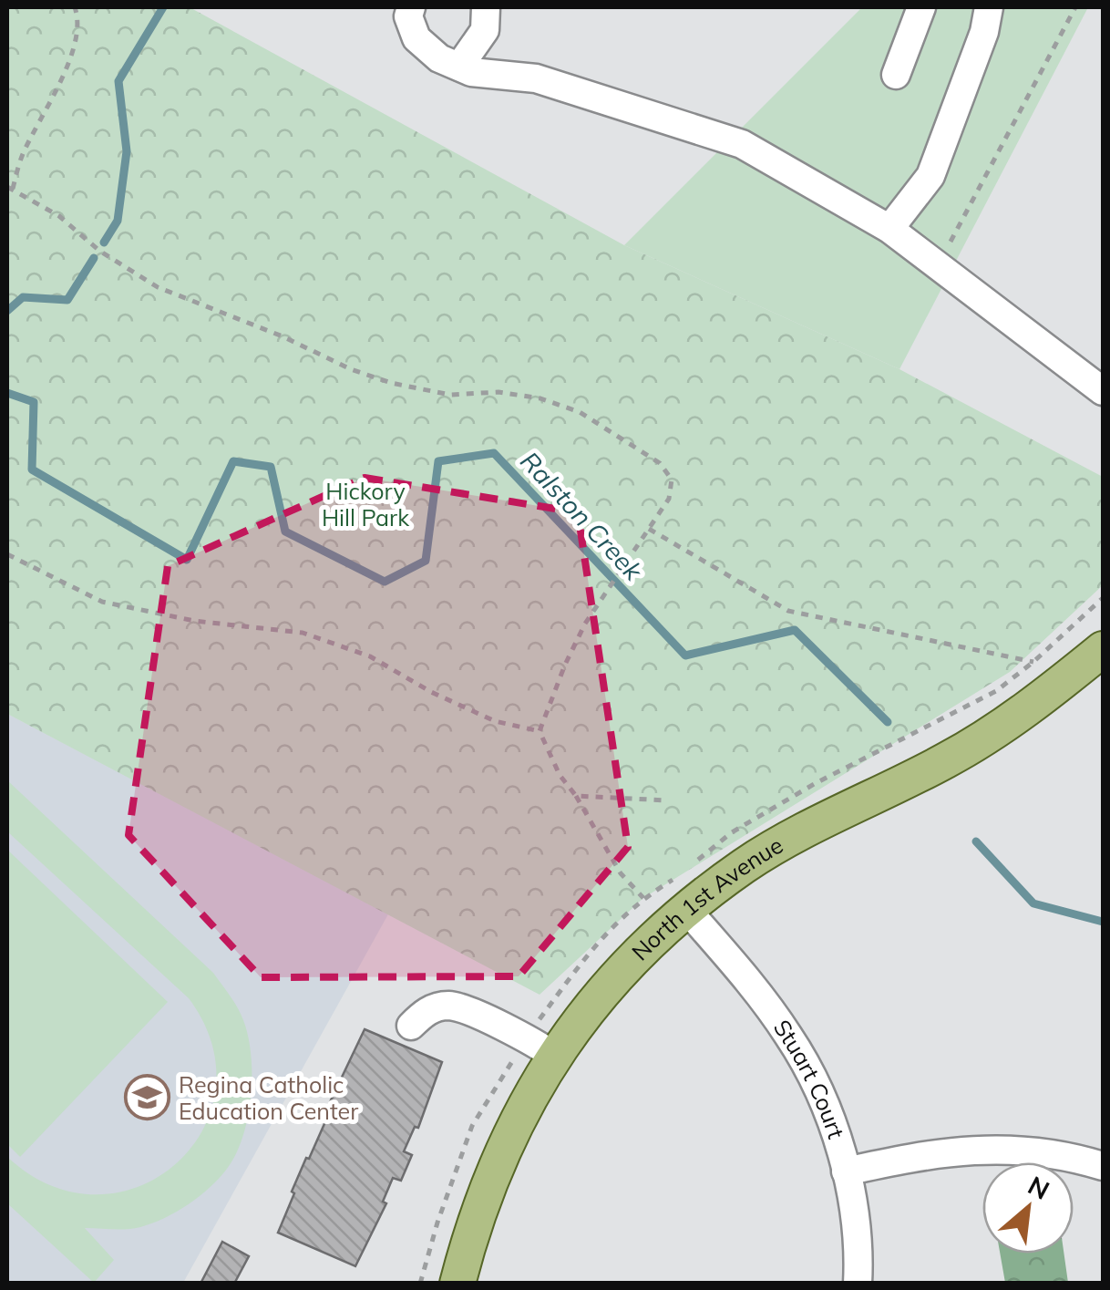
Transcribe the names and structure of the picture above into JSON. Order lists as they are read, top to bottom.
{
  "streets": {
    "main road": ["North 1st Avenue"],
    "street": ["Stuart Court"]
  },
  "crossings": [
    ["North 1st Avenue", "Stuart Court"]
  ],
  "water": ["Ralston Creek"],
  "parks": ["Hickory Hill Park"],
  "places": {
    "school or university": ["Regina Catholic Education Center"]
  },
  "north": "top right"
}
